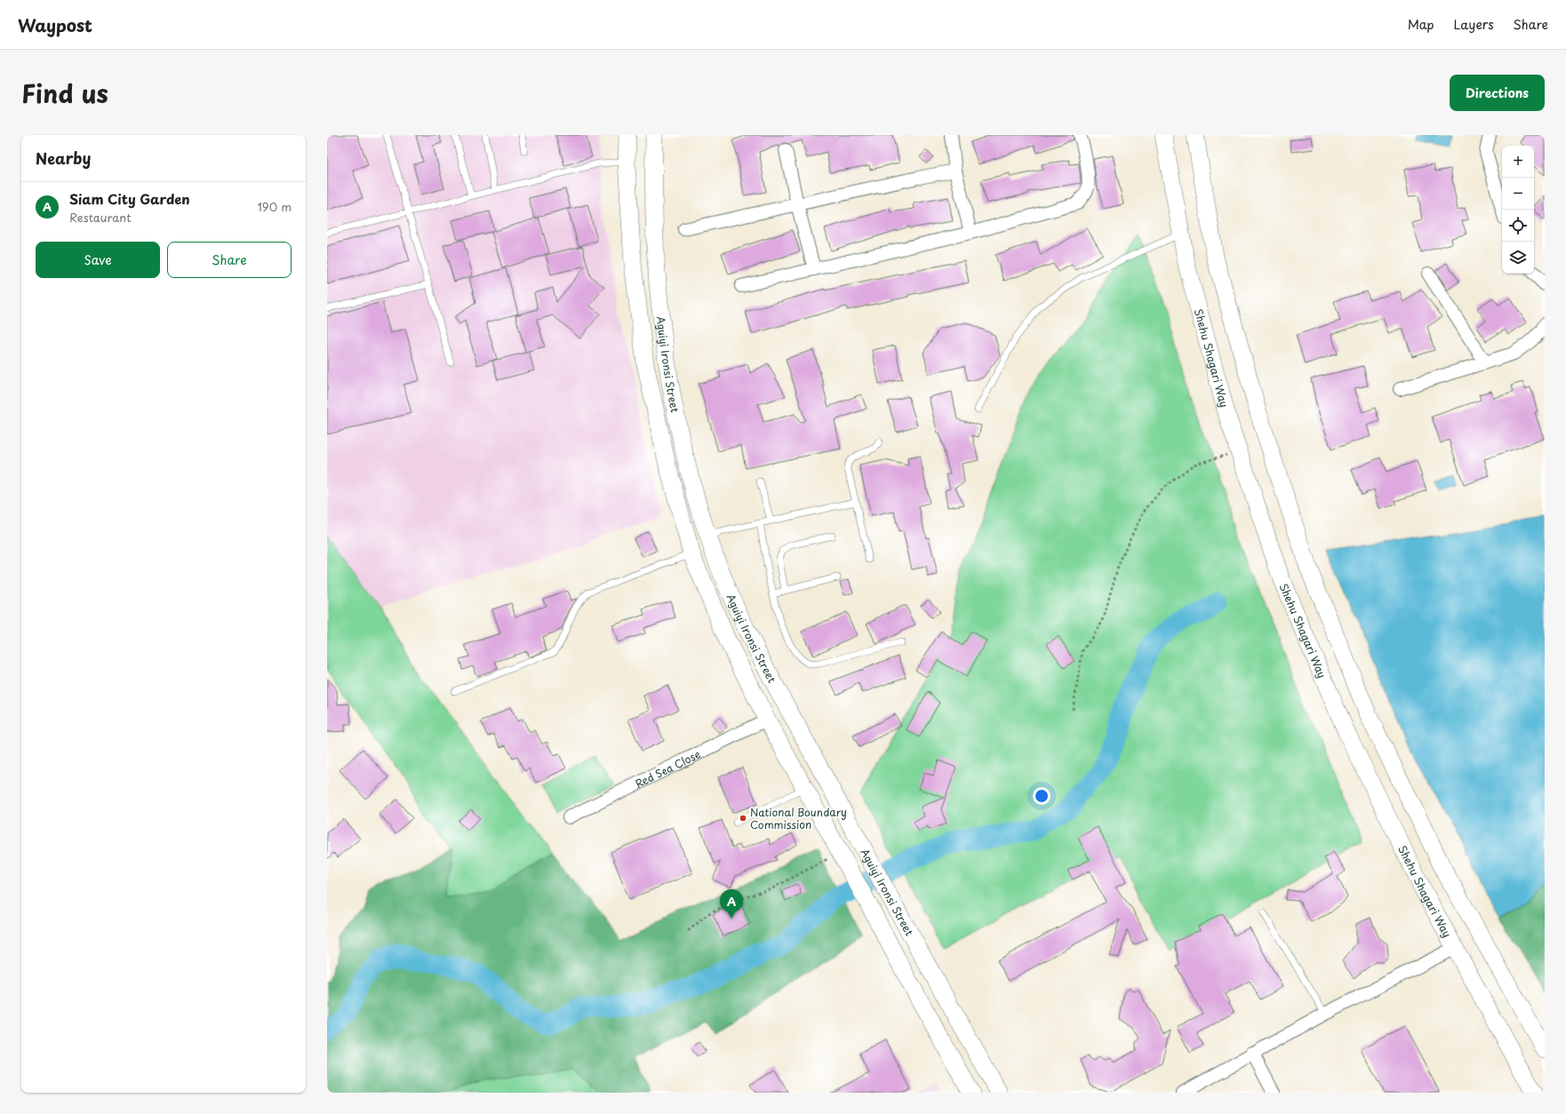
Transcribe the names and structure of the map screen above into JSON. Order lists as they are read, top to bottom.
{
  "streets": {
    "main road": ["Shehu Shagari Way", "Aguiyi Ironsi Street"],
    "street": ["Red Sea Close"]
  },
  "crossings": [
    ["Aguiyi Ironsi Street", "Red Sea Close"]
  ],
  "places": ["National Boundary Commission"],
  "page": {
    "header": "Waypost",
    "nav": ["Map", "Layers", "Share"],
    "title": "Find us",
    "buttons": [
      "Directions",
      ["Save", "Share"]
    ],
    "heading": "Nearby",
    "map_buttons": ["+", "−"],
    "list": [
      {
        "mark": "A",
        "name": "Siam City Garden",
        "note": "Restaurant",
        "value": "190 m"
      }
    ],
    "pins": "A"
  }
}
